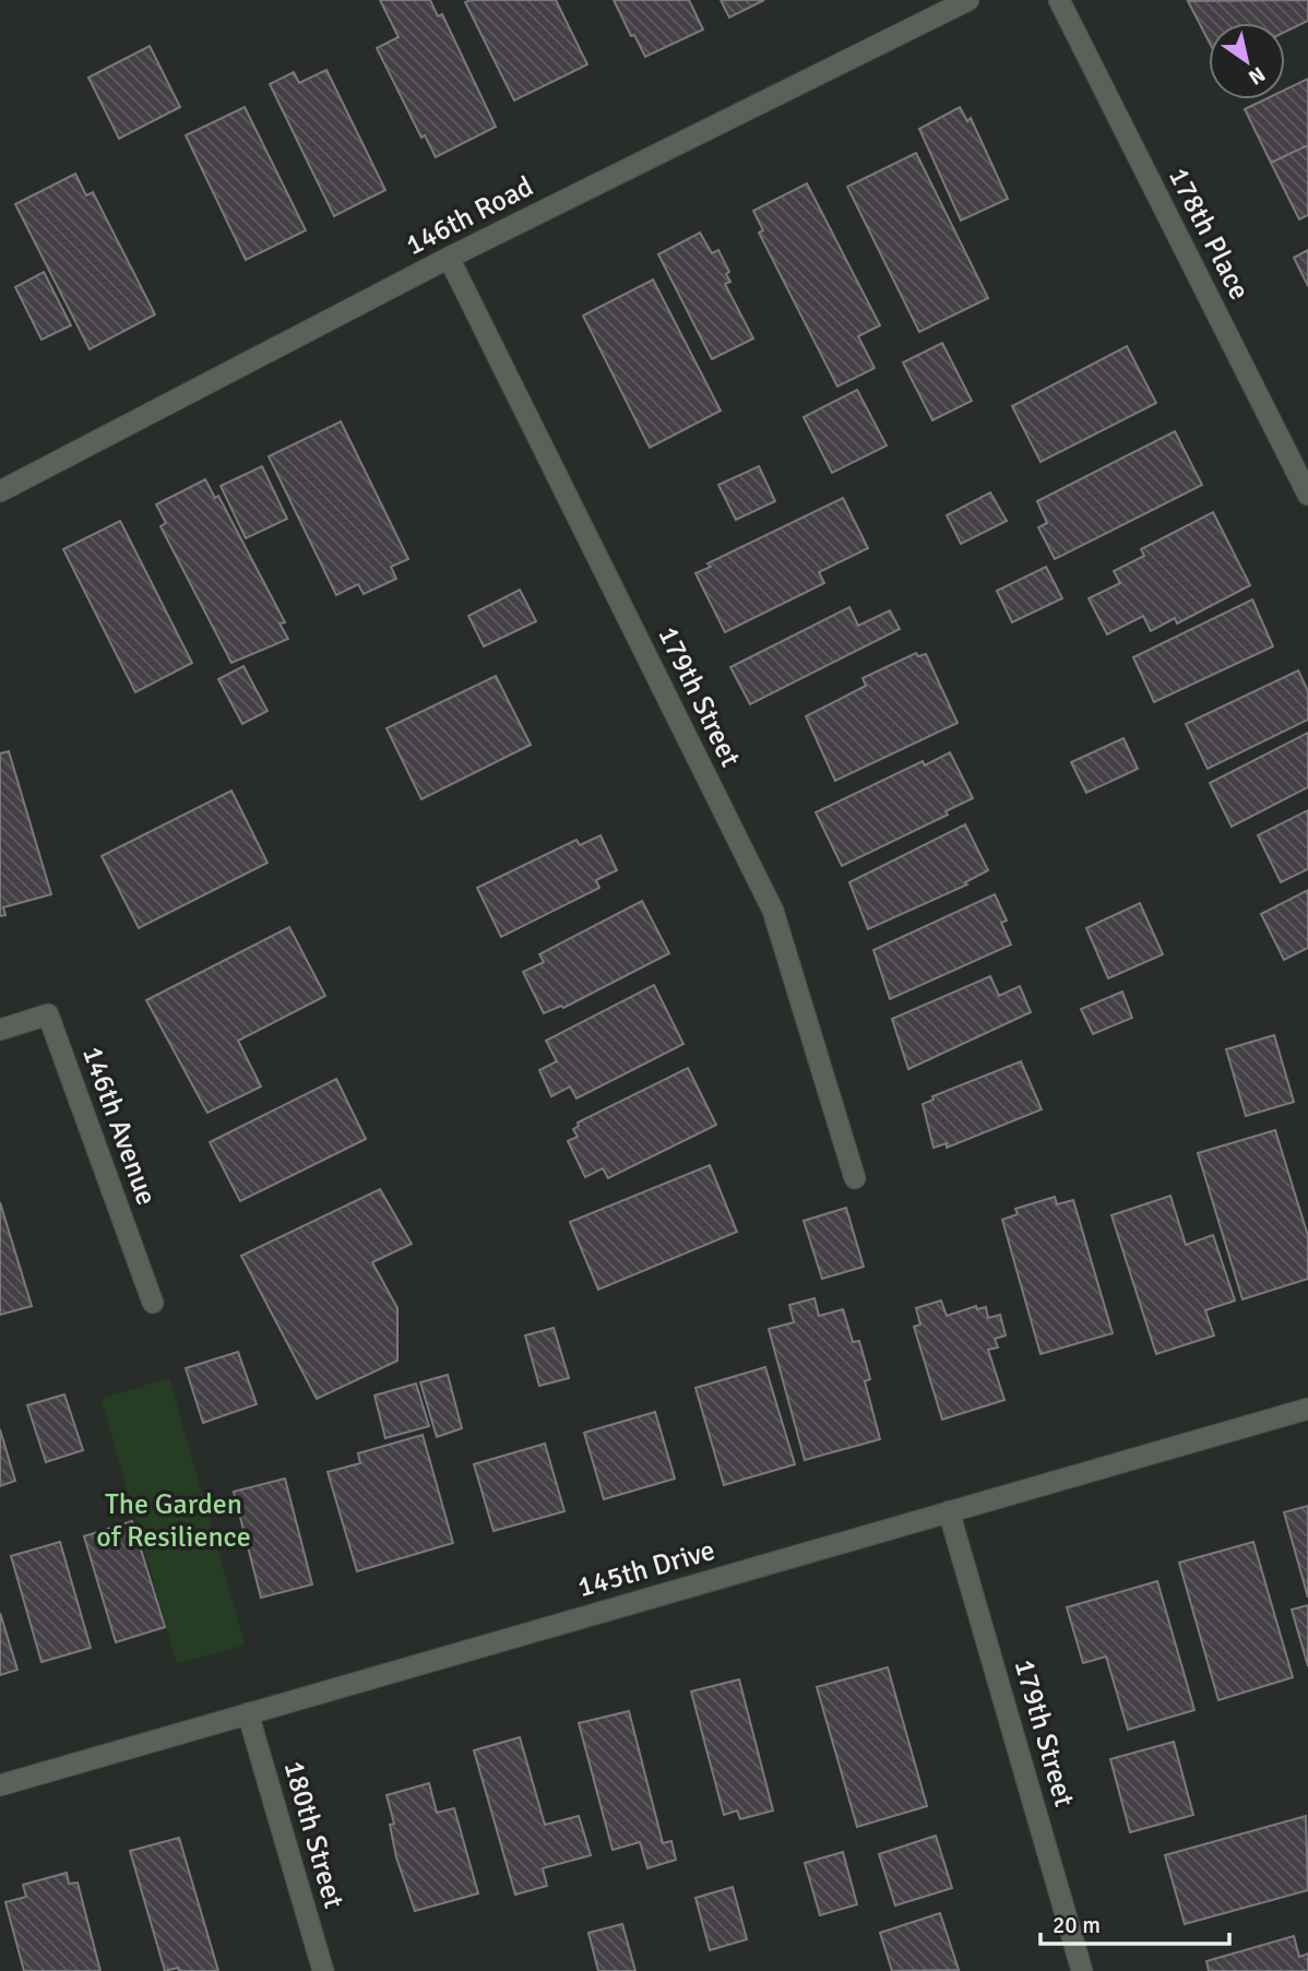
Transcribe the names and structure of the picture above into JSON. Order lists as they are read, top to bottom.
{
  "streets": {
    "street": [
      "146th Road",
      "178th Place",
      "179th Street",
      "146th Avenue",
      "145th Drive",
      "180th Street"
    ]
  },
  "crossings": [
    ["146th Road", "179th Street"],
    ["179th Street", "145th Drive"],
    ["145th Drive", "180th Street"]
  ],
  "parks": ["The Garden of Resilience"],
  "scale_bar": "20 m",
  "north": "bottom right"
}
